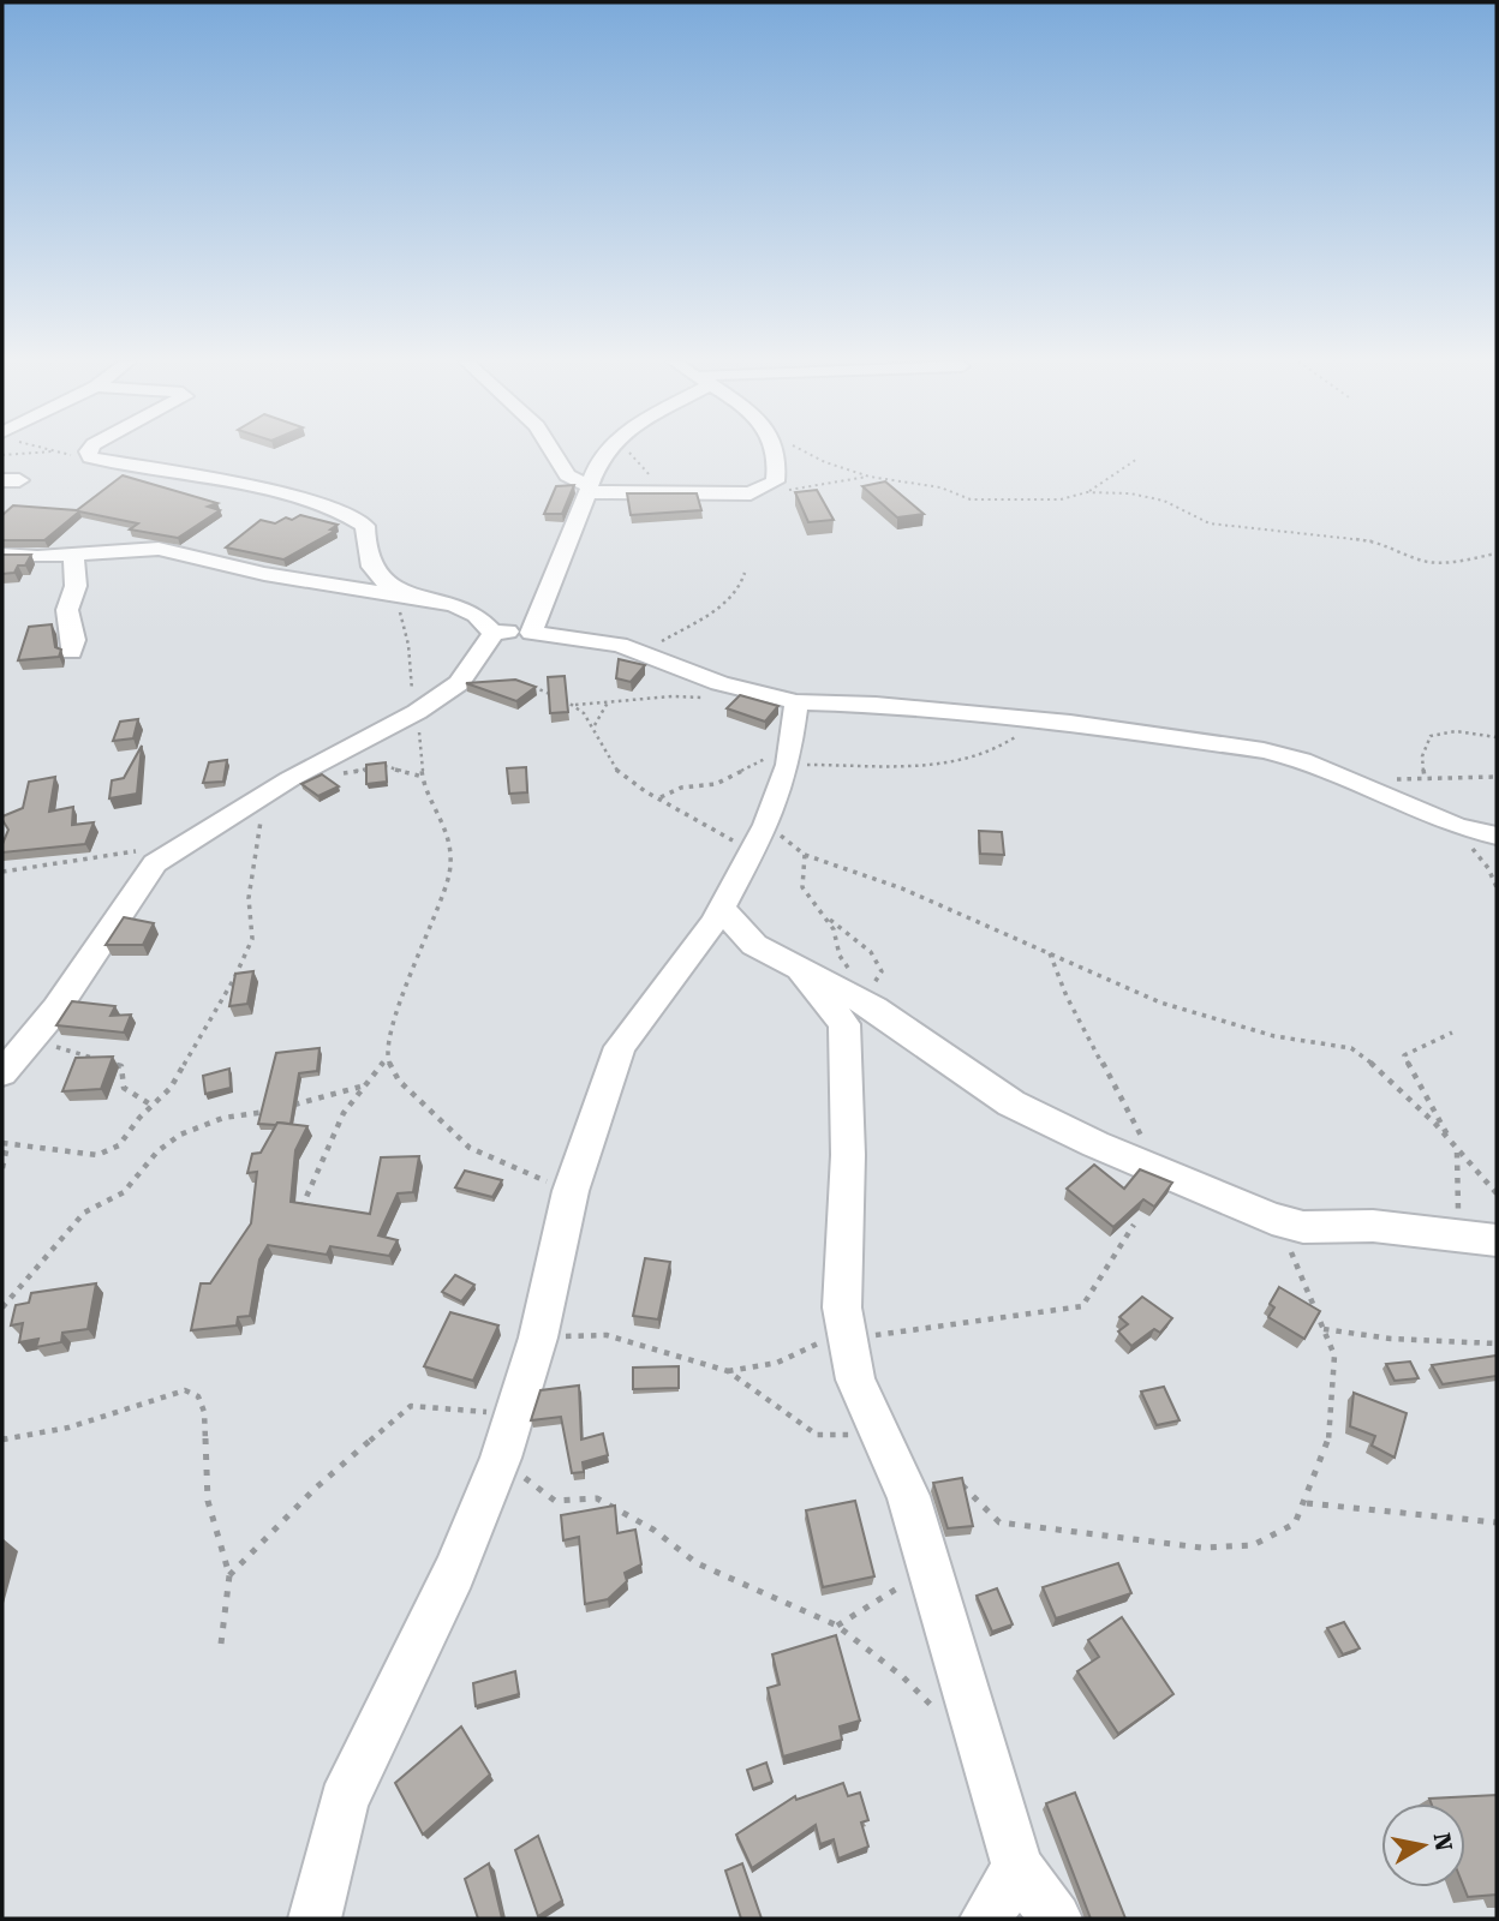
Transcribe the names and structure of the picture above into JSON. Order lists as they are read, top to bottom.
{
  "north": "right"
}
